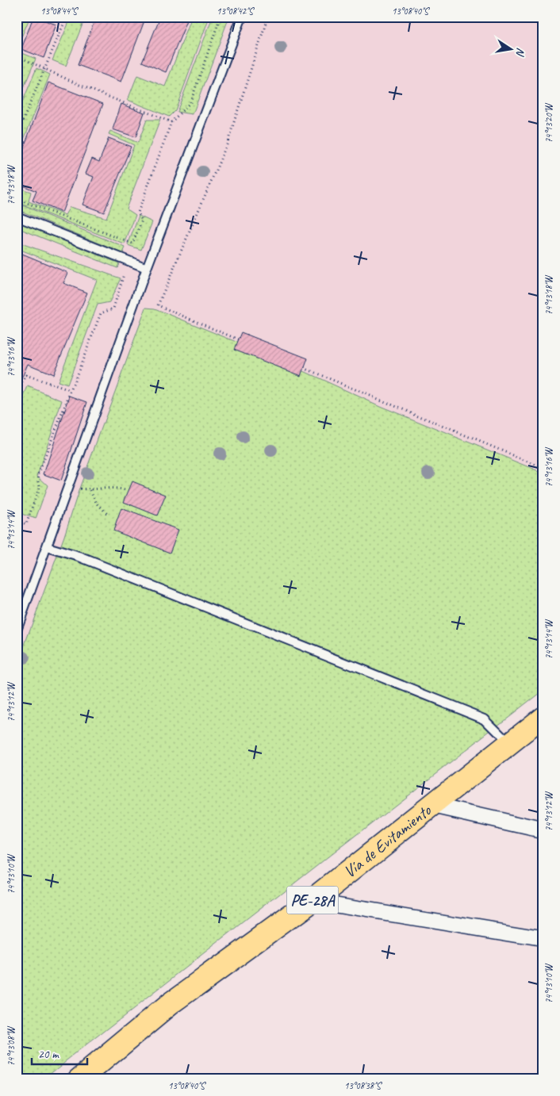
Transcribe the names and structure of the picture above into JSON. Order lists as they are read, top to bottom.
{
  "streets": {
    "highway": ["Vía de Evitamiento", "PE-28A"]
  },
  "scale_bar": "20 m",
  "north": "right",
  "coordinates": [
    "13°08'44\"S",
    "13°08'42\"S",
    "13°08'40\"S",
    "74°13'20\"W",
    "74°13'18\"W",
    "74°13'16\"W",
    "74°13'14\"W",
    "74°13'12\"W",
    "74°13'10\"W",
    "74°13'08\"W",
    "13°08'38\"S"
  ]
}
